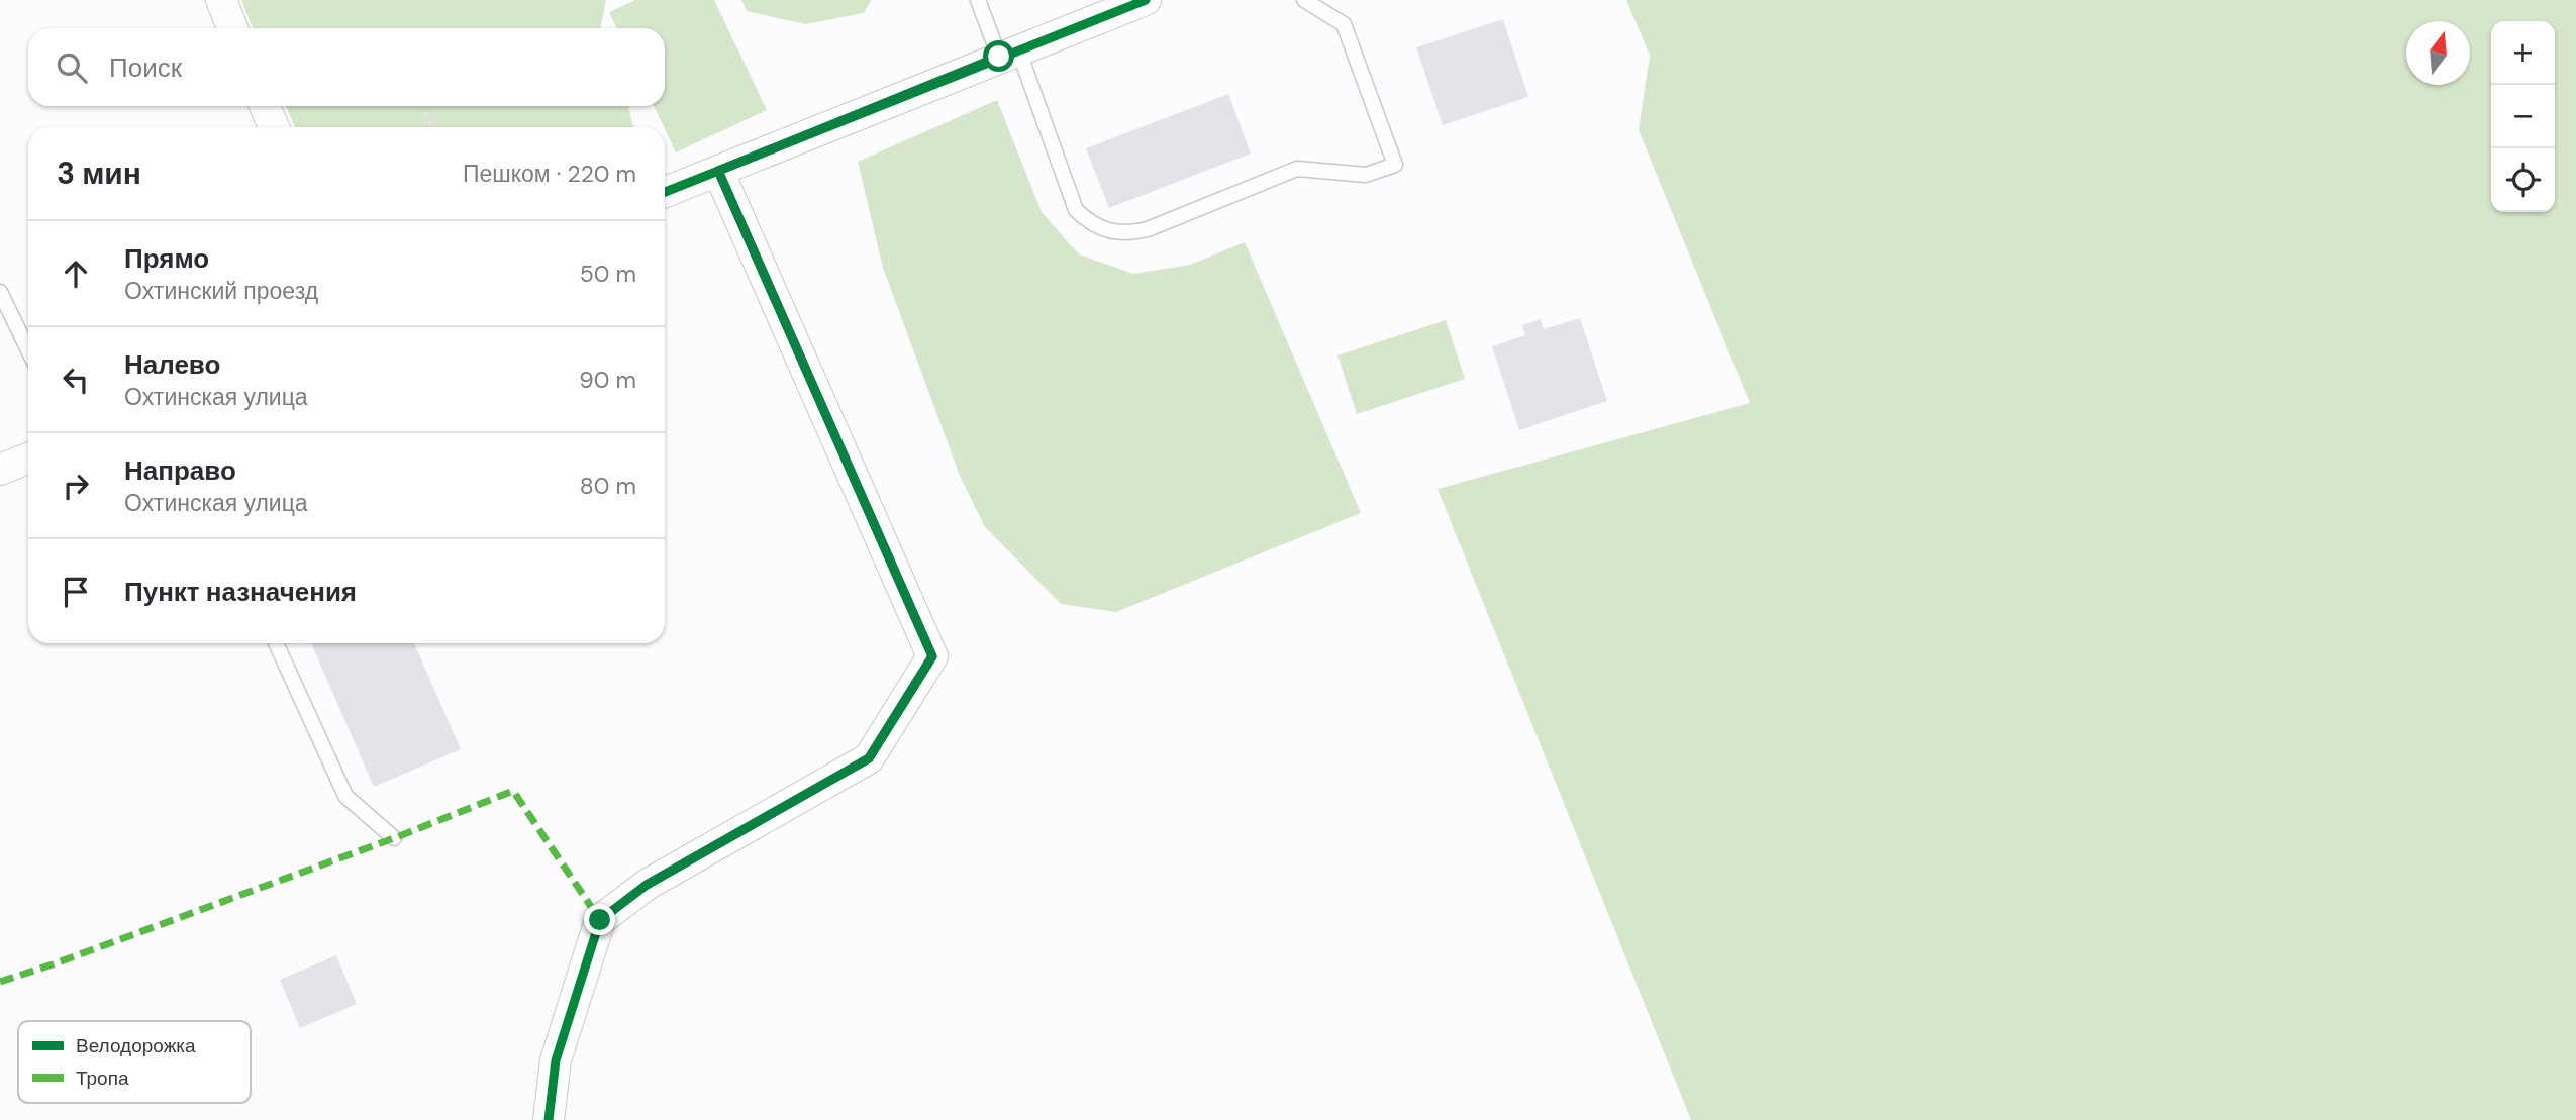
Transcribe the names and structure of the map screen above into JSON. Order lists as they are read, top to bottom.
{
  "legend": ["Велодорожка", "Тропа"],
  "north": "top",
  "page": {
    "map_buttons": ["+", "−"],
    "search": "Поиск",
    "heading": ["3 мин", "Пешком · 220 m"],
    "list": [
      ["Прямо", "Охтинский проезд", "50 m"],
      ["Налево", "Охтинская улица", "90 m"],
      ["Направо", "Охтинская улица", "80 m"],
      "Пункт назначения"
    ]
  }
}
